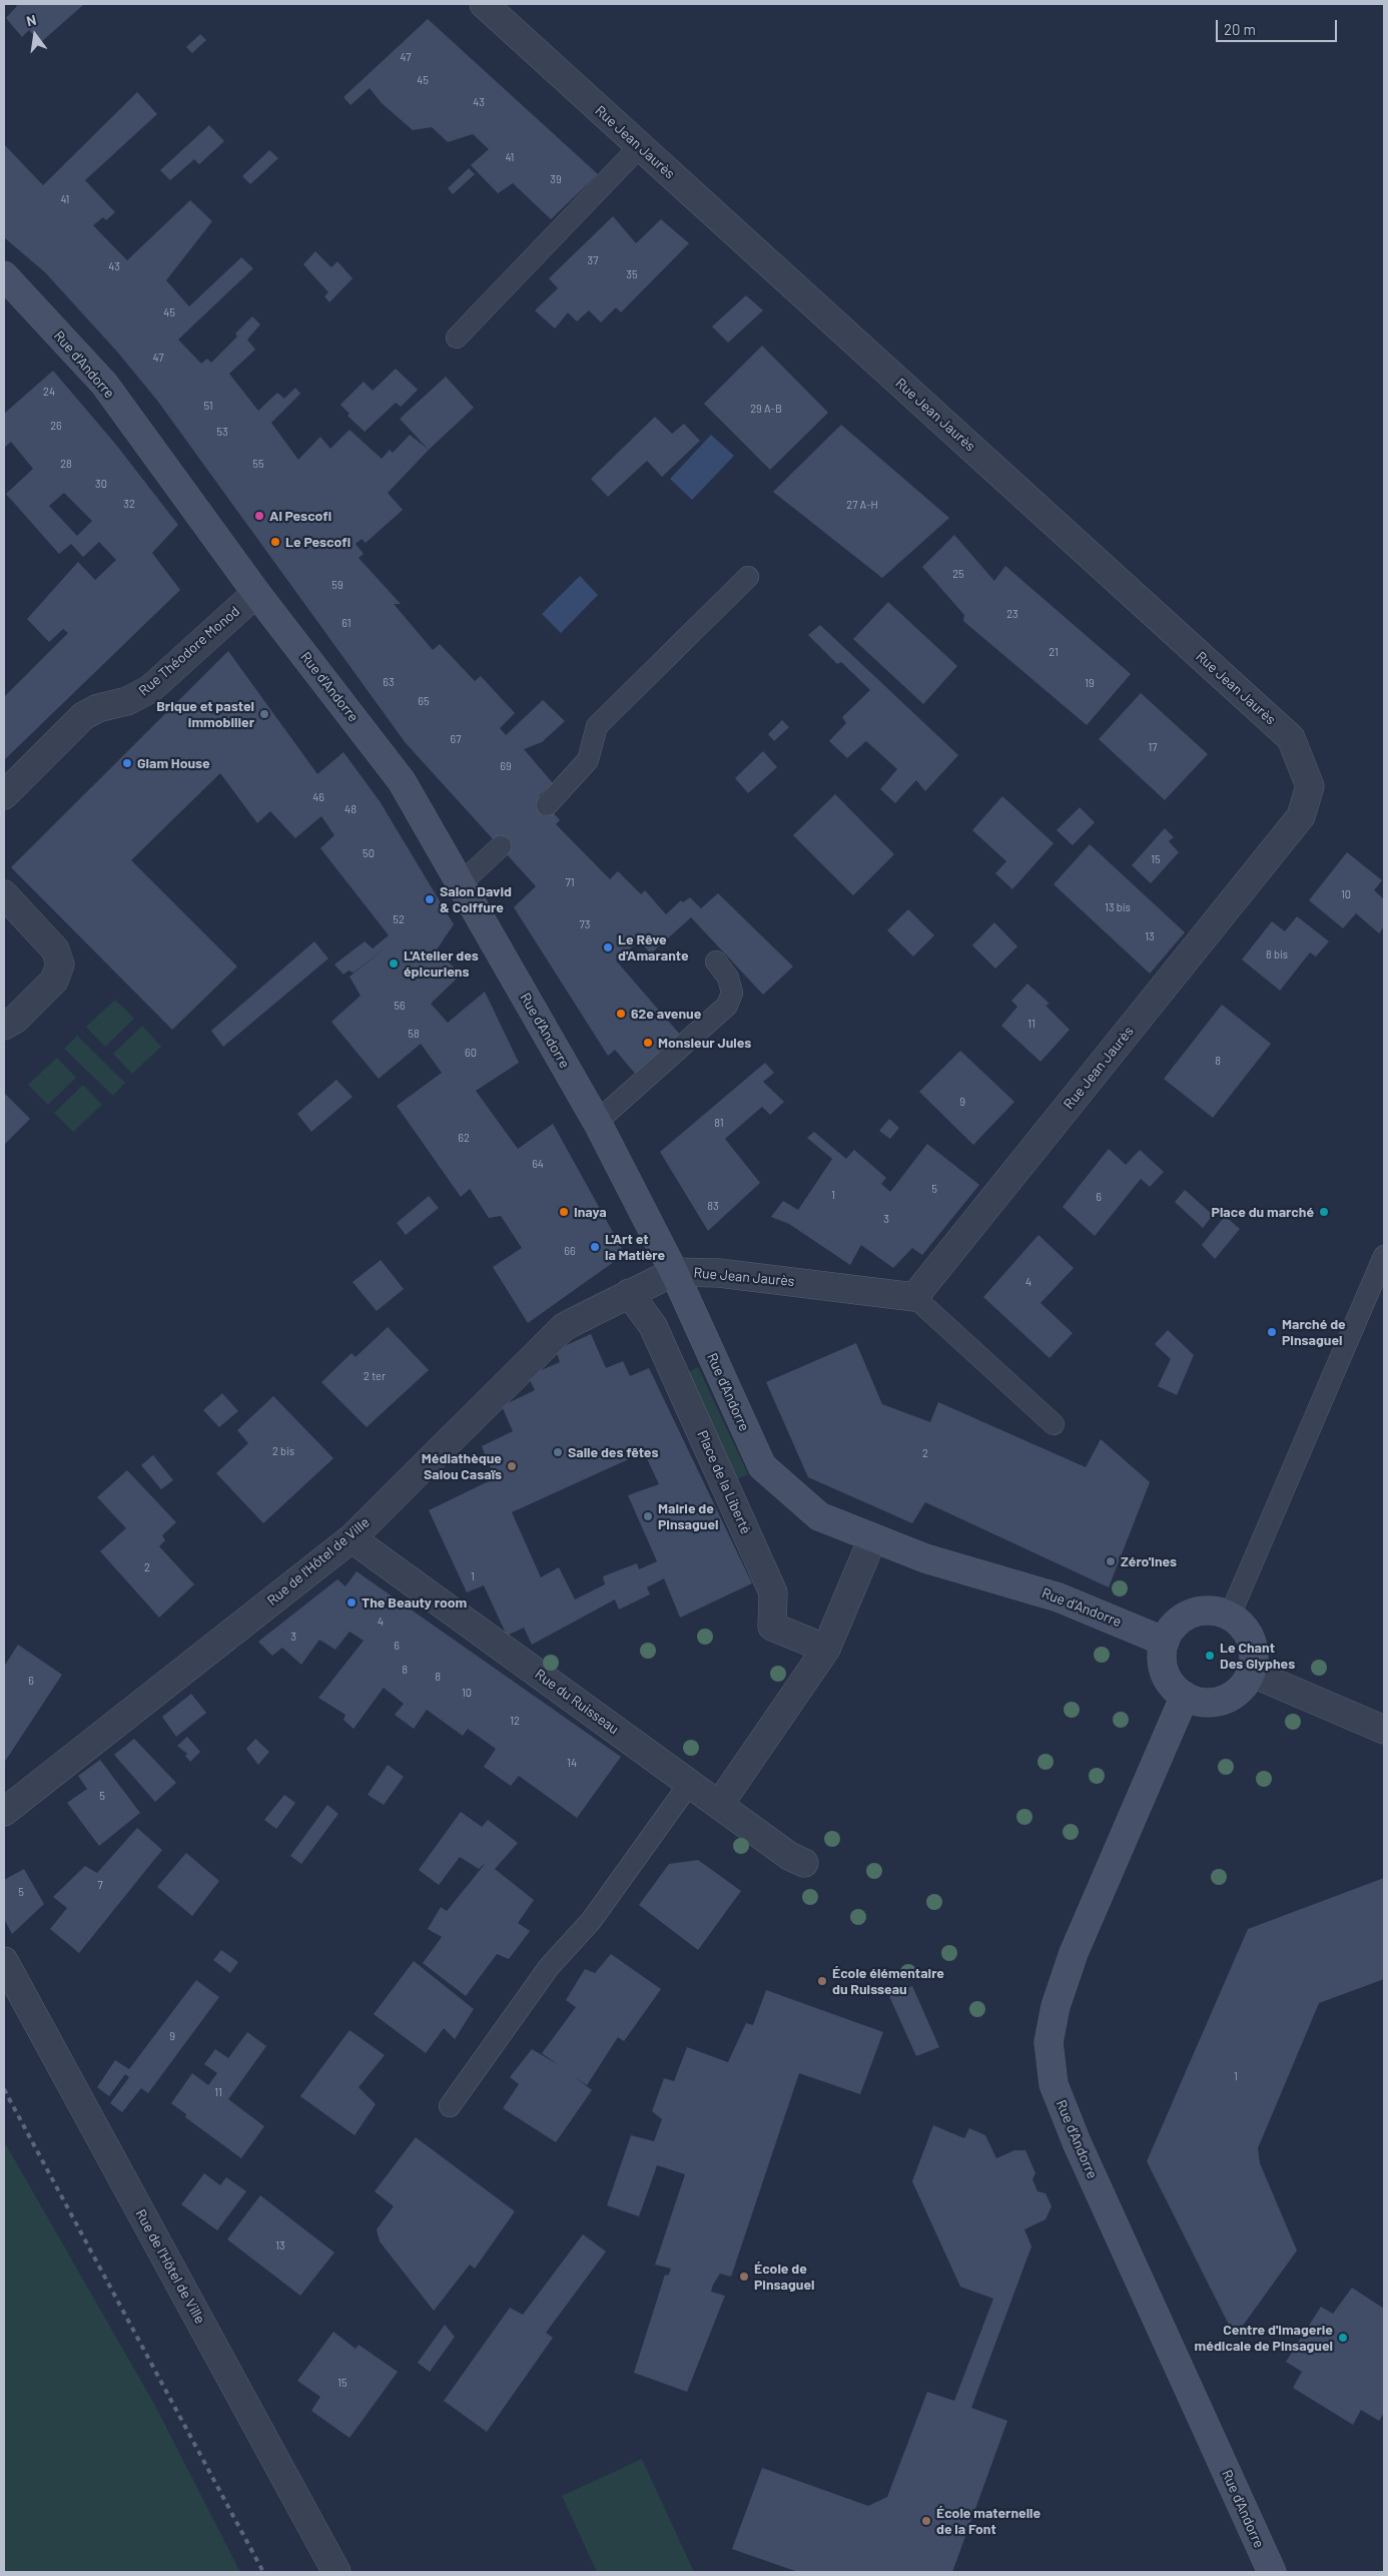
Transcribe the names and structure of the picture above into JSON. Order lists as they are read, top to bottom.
{
  "streets": {
    "main road": ["Rue d'Andorre"],
    "street": [
      "Rue Jean Jaurès",
      "Rue Théodore Monod",
      "Place de la Liberté",
      "Rue de l'Hôtel de Ville",
      "Rue du Ruisseau"
    ]
  },
  "crossings": [
    ["Rue Jean Jaurès", "Rue d'Andorre"],
    ["Rue Jean Jaurès", "Rue de l'Hôtel de Ville"],
    ["Rue d'Andorre", "Rue Théodore Monod"],
    ["Rue d'Andorre", "Rue de l'Hôtel de Ville"],
    ["Place de la Liberté", "Rue de l'Hôtel de Ville"],
    ["Rue de l'Hôtel de Ville", "Rue du Ruisseau"]
  ],
  "places": [
    "Al Pescofi",
    "Le Pescofi",
    "Brique et pastel immobilier",
    "Glam House",
    "Salon David & Coiffure",
    "Le Rêve d'Amarante",
    "L'Atelier des épicuriens",
    "62e avenue",
    "Monsieur Jules",
    "Inaya",
    "Place du marché",
    "L'Art et la Matière",
    "Marché de Pinsaguel",
    "Salle des fêtes",
    "Médiathèque Salou Casaïs",
    "Mairie de Pinsaguel",
    "Zéro'ines",
    "The Beauty room",
    "Le Chant Des Glyphes",
    "École élémentaire du Ruisseau",
    "École de Pinsaguel",
    "Centre d'imagerie médicale de Pinsaguel",
    "École maternelle de la Font"
  ],
  "house_numbers": [
    "47",
    "45",
    "43",
    "41",
    "39",
    "41",
    "37",
    "43",
    "35",
    "45",
    "47",
    "24",
    "51",
    "29 A-B",
    "26",
    "53",
    "28",
    "55",
    "30",
    "32",
    "27 A-H",
    "25",
    "59",
    "23",
    "61",
    "21",
    "63",
    "19",
    "65",
    "67",
    "17",
    "69",
    "46",
    "48",
    "50",
    "15",
    "71",
    "10",
    "13 bis",
    "52",
    "73",
    "13",
    "8 bis",
    "56",
    "11",
    "58",
    "60",
    "8",
    "9",
    "81",
    "62",
    "64",
    "5",
    "1",
    "6",
    "83",
    "3",
    "66",
    "4",
    "2 ter",
    "2 bis",
    "2",
    "2",
    "1",
    "4",
    "3",
    "6",
    "8",
    "8",
    "6",
    "10",
    "12",
    "14",
    "5",
    "7",
    "5",
    "9",
    "1",
    "11",
    "13",
    "15"
  ],
  "scale_bar": "20 m",
  "north": "top"
}
